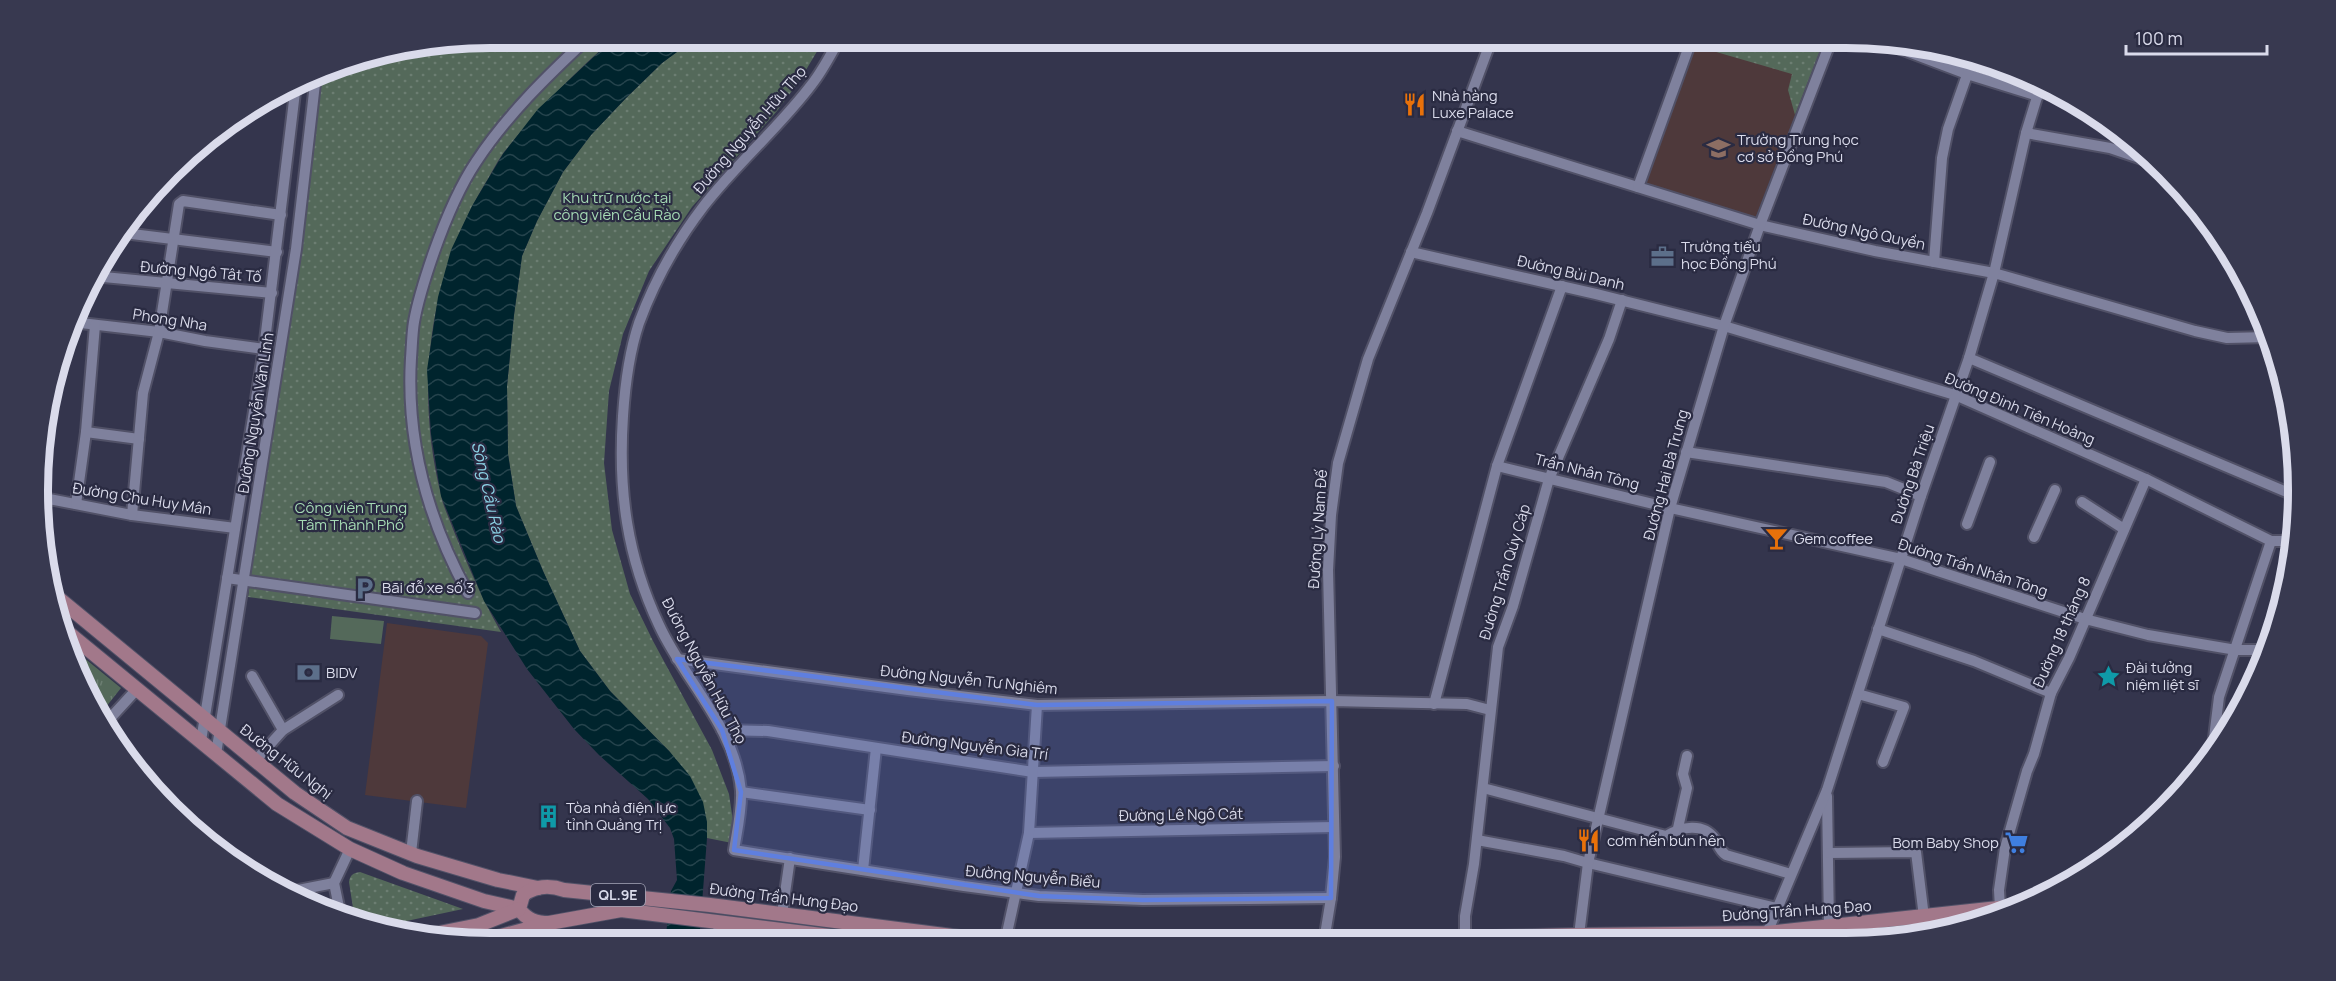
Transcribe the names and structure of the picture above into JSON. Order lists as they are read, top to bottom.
{
  "streets": {
    "main road": ["Đường Hữu Nghị", "QL.9E", "Đường Trần Hưng Đạo"],
    "street": [
      "Đường Nguyễn Hữu Thọ",
      "Đường Ngô Quyền",
      "Đường Ngô Tât Tố",
      "Đường Bùi Danh",
      "Phong Nha",
      "Đường Đinh Tiên Hoàng",
      "Đường Nguyễn Văn Linh",
      "Trần Nhân Tông",
      "Đường Bà Triệu",
      "Đường Hai Bà Trưng",
      "Đường Chu Huy Mân",
      "Đường Lý Nam Đế",
      "Đường Trần Nhân Tông",
      "Đường Trần Qúy Cáp",
      "Đường 18 tháng 8",
      "Đường Nguyễn Tư Nghiêm",
      "Đường Nguyễn Gia Trí",
      "Đường Lê Ngô Cát",
      "Đường Nguyễn Biểu"
    ]
  },
  "crossings": [
    ["Đường Nguyễn Hữu Thọ", "Đường Nguyễn Tư Nghiêm"],
    ["Đường Nguyễn Hữu Thọ", "Đường Nguyễn Gia Trí"],
    ["Đường Nguyễn Hữu Thọ", "Đường Nguyễn Biểu"],
    ["Đường Ngô Quyền", "Đường Bà Triệu"],
    ["Đường Ngô Quyền", "Đường Hai Bà Trưng"],
    ["Đường Ngô Quyền", "Đường Lý Nam Đế"],
    ["Đường Ngô Tât Tố", "Đường Nguyễn Văn Linh"],
    ["Đường Bùi Danh", "Đường Đinh Tiên Hoàng"],
    ["Đường Bùi Danh", "Đường Hai Bà Trưng"],
    ["Đường Bùi Danh", "Đường Lý Nam Đế"],
    ["Đường Bùi Danh", "Đường Trần Qúy Cáp"],
    ["Phong Nha", "Đường Nguyễn Văn Linh"],
    ["Đường Đinh Tiên Hoàng", "Đường Bà Triệu"],
    ["Đường Đinh Tiên Hoàng", "Đường Hai Bà Trưng"],
    ["Đường Đinh Tiên Hoàng", "Đường 18 tháng 8"],
    ["Đường Nguyễn Văn Linh", "Đường Chu Huy Mân"],
    ["Đường Nguyễn Văn Linh", "Đường Hữu Nghị"],
    ["Trần Nhân Tông", "Đường Hai Bà Trưng"],
    ["Trần Nhân Tông", "Đường Trần Nhân Tông"],
    ["Trần Nhân Tông", "Đường Trần Qúy Cáp"],
    ["Đường Bà Triệu", "Đường Trần Nhân Tông"],
    ["Đường Hai Bà Trưng", "Đường Trần Nhân Tông"],
    ["Đường Lý Nam Đế", "Đường Nguyễn Tư Nghiêm"],
    ["Đường Lý Nam Đế", "Đường Nguyễn Gia Trí"],
    ["Đường Lý Nam Đế", "Đường Lê Ngô Cát"],
    ["Đường Lý Nam Đế", "Đường Nguyễn Biểu"],
    ["Đường Trần Nhân Tông", "Đường 18 tháng 8"],
    ["Đường Trần Qúy Cáp", "Đường Nguyễn Tư Nghiêm"],
    ["Đường Hữu Nghị", "QL.9E"],
    ["Đường Hữu Nghị", "Đường Trần Hưng Đạo"],
    ["QL.9E", "Đường Trần Hưng Đạo"]
  ],
  "water": ["Sông Cầu Rào"],
  "parks": ["Khu trữ nước tại công viên Cầu Rào", "Công viên Trung Tâm Thành Phố"],
  "places": {
    "restaurant": ["Nhà hàng Luxe Palace", "cơm hến bún hên"],
    "school or university": ["Trường Trung học cơ sở Đồng Phú"],
    "office": ["Trường tiểu học Đồng Phú"],
    "bar": ["Gem coffee"],
    "parking": ["Bãi đỗ xe số 3"],
    "bank": ["BIDV"],
    "place": ["Đài tưởng niệm liệt sĩ"],
    "building": ["Tòa nhà điện lực tỉnh Quảng Trị"],
    "supermarket": ["Bom Baby Shop"]
  },
  "scale_bar": "100 m"
}
